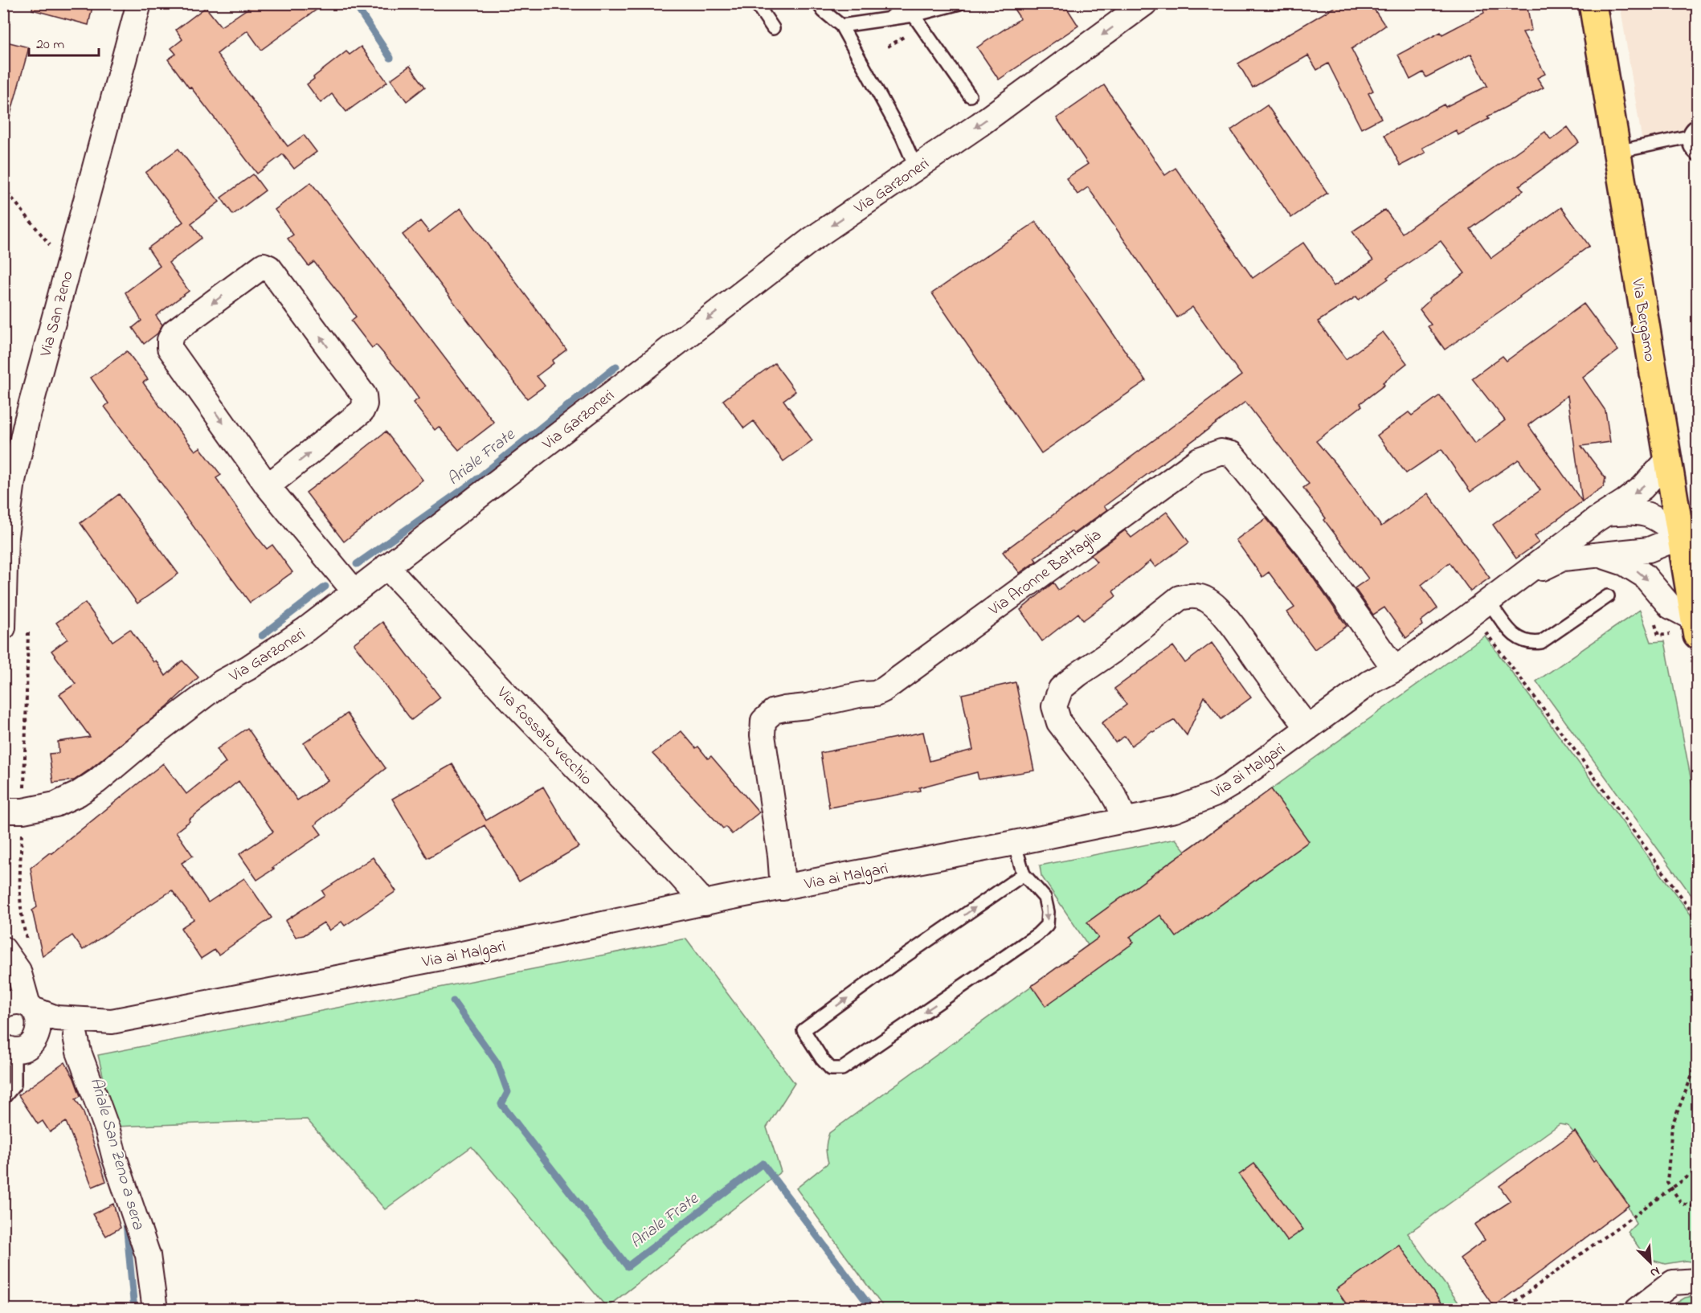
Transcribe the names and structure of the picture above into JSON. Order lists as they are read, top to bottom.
{
  "streets": {
    "main road": ["Via Bergamo"],
    "street": [
      "Via Garzoneri",
      "Via San Zeno",
      "Via Aronne Battaglia",
      "Via fossato vecchio",
      "Via ai Malgari"
    ]
  },
  "crossings": [
    ["Via Garzoneri", "Via fossato vecchio"],
    ["Via Bergamo", "Via ai Malgari"],
    ["Via Aronne Battaglia", "Via ai Malgari"],
    ["Via fossato vecchio", "Via ai Malgari"]
  ],
  "one_way": ["Via Garzoneri"],
  "water": ["Ariale Frate", "Ariale San Zeno a sera"],
  "scale_bar": "20 m",
  "north": "bottom right"
}
